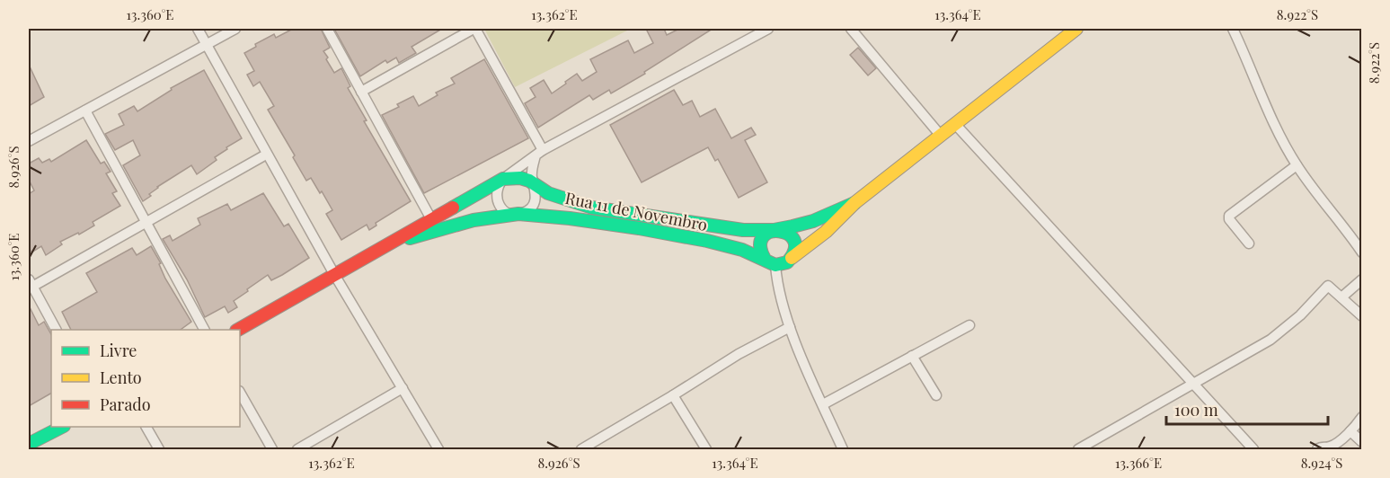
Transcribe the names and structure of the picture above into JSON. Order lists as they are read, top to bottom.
{
  "streets": {
    "main road": ["Rua 11 de Novembro"]
  },
  "legend": ["Livre", "Lento", "Parado"],
  "scale_bar": "100 m",
  "coordinates": [
    "13.360°E",
    "13.362°E",
    "13.364°E",
    "8.922°S",
    "8.926°S",
    "13.366°E",
    "8.924°S"
  ]
}
